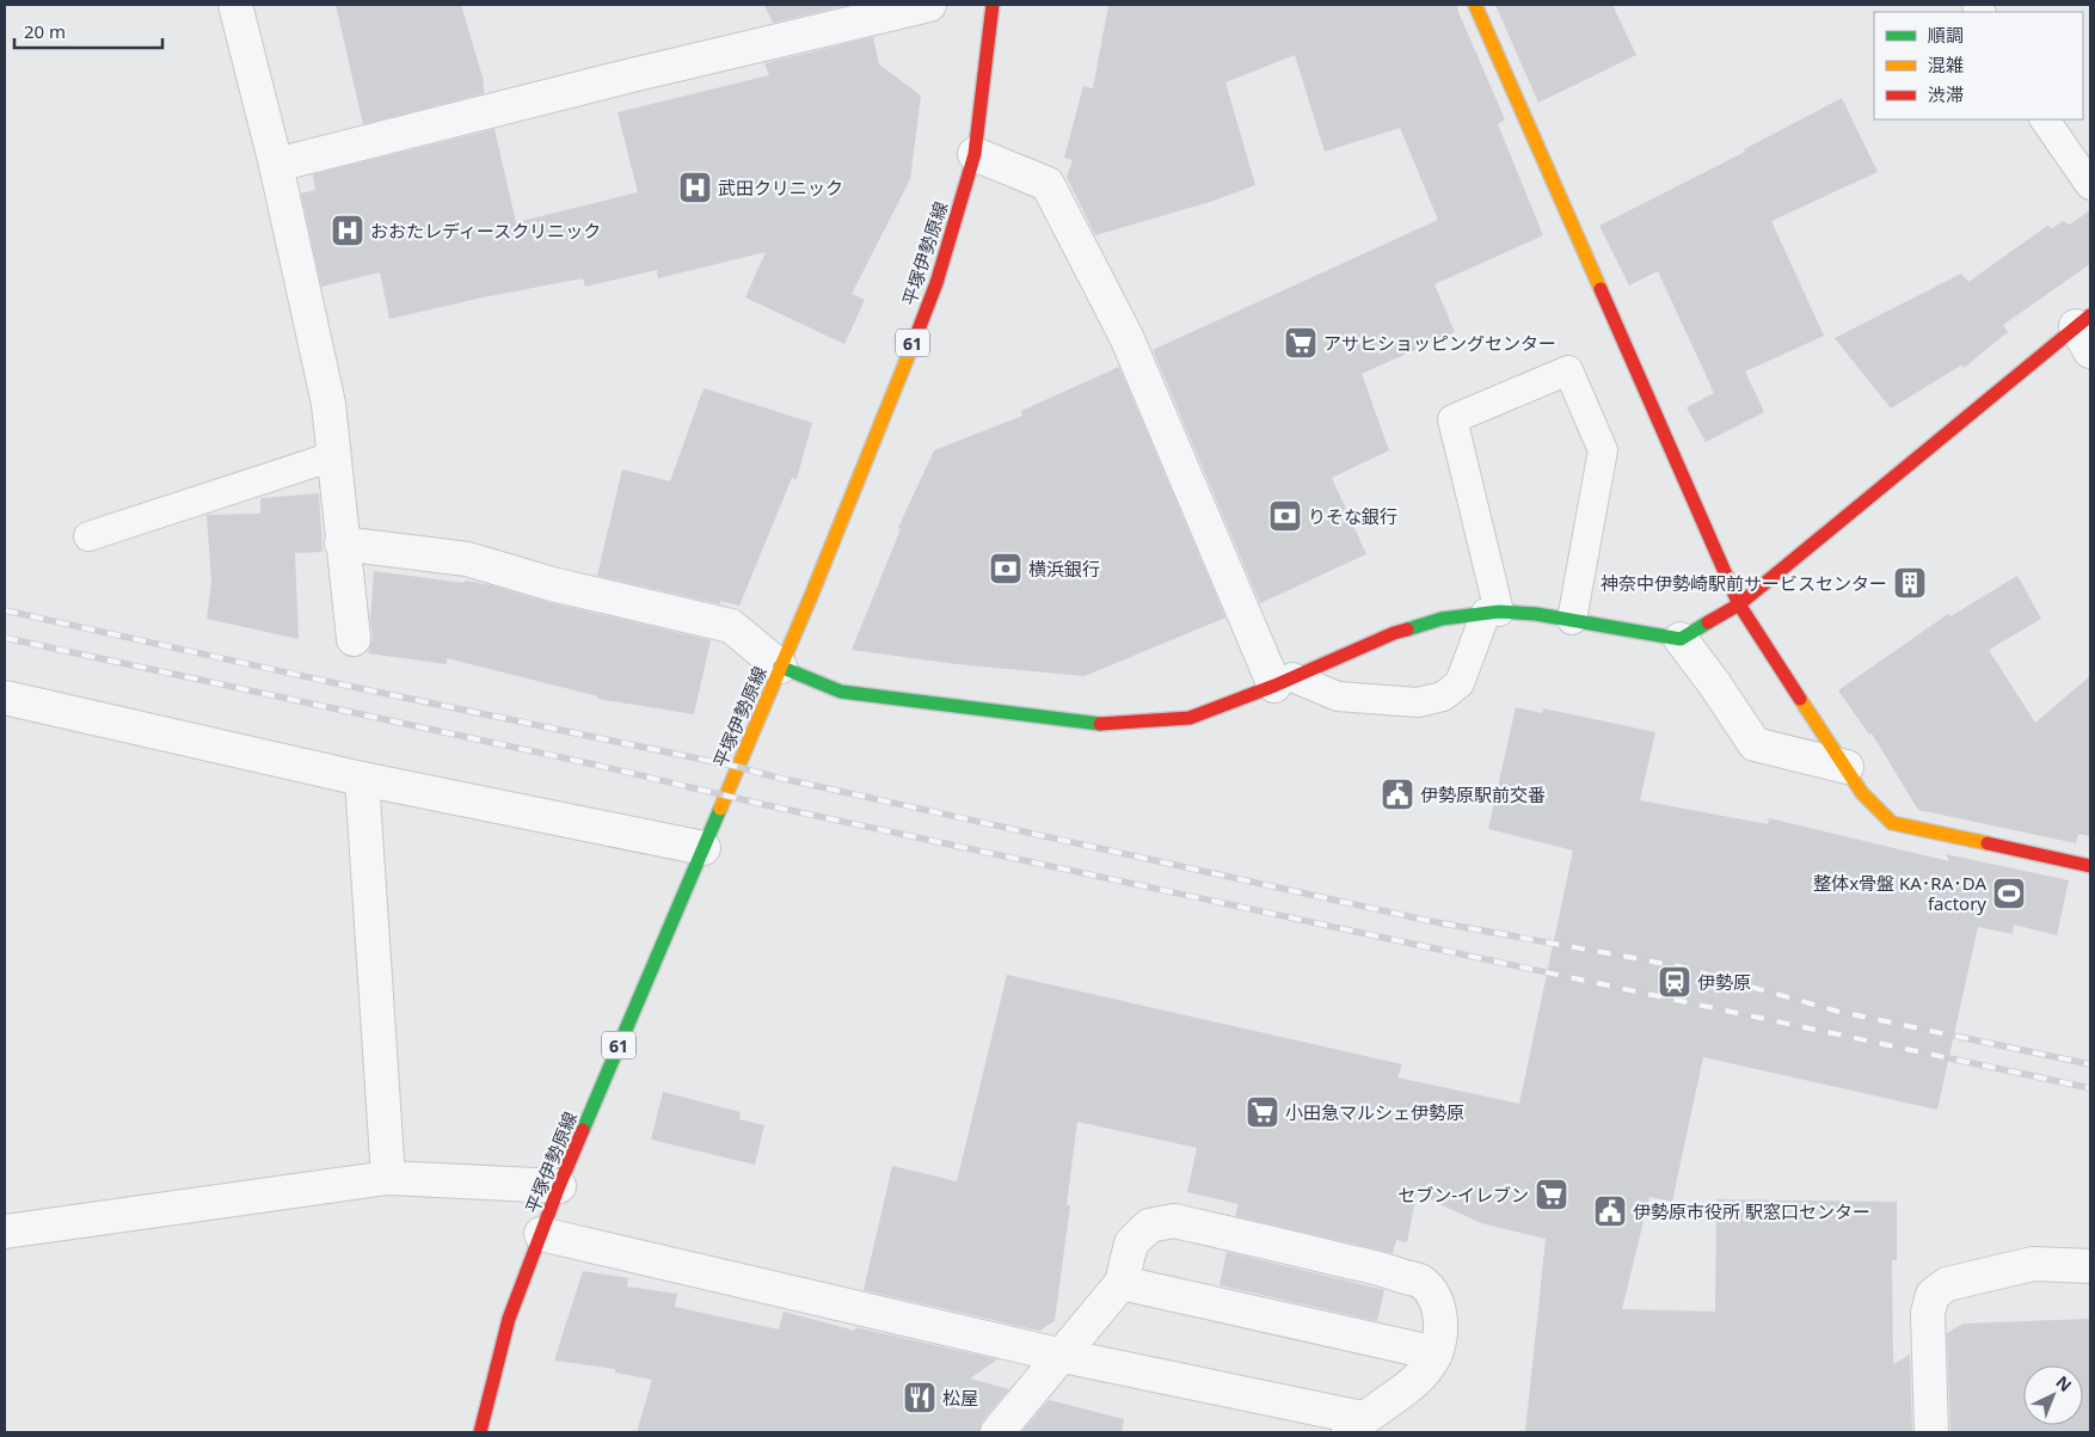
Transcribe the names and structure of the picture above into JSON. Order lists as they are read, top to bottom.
{
  "streets": {
    "street": ["平塚伊勢原線", "61"]
  },
  "places": {
    "hospital": ["武田クリニック", "おおたレディースクリニック"],
    "supermarket": ["アサヒショッピングセンター", "小田急マルシェ伊勢原", "セブン-イレブン"],
    "bank": ["りそな銀行", "横浜銀行"],
    "building": ["神奈中伊勢崎駅前サービスセンター"],
    "public building": ["伊勢原駅前交番", "伊勢原市役所 駅窓口センター"],
    "sports": ["整体x骨盤 KA･RA･DA factory"],
    "station": ["伊勢原"],
    "restaurant": ["松屋"]
  },
  "legend": ["順調", "混雑", "渋滞"],
  "scale_bar": "20 m",
  "north": "top right"
}
